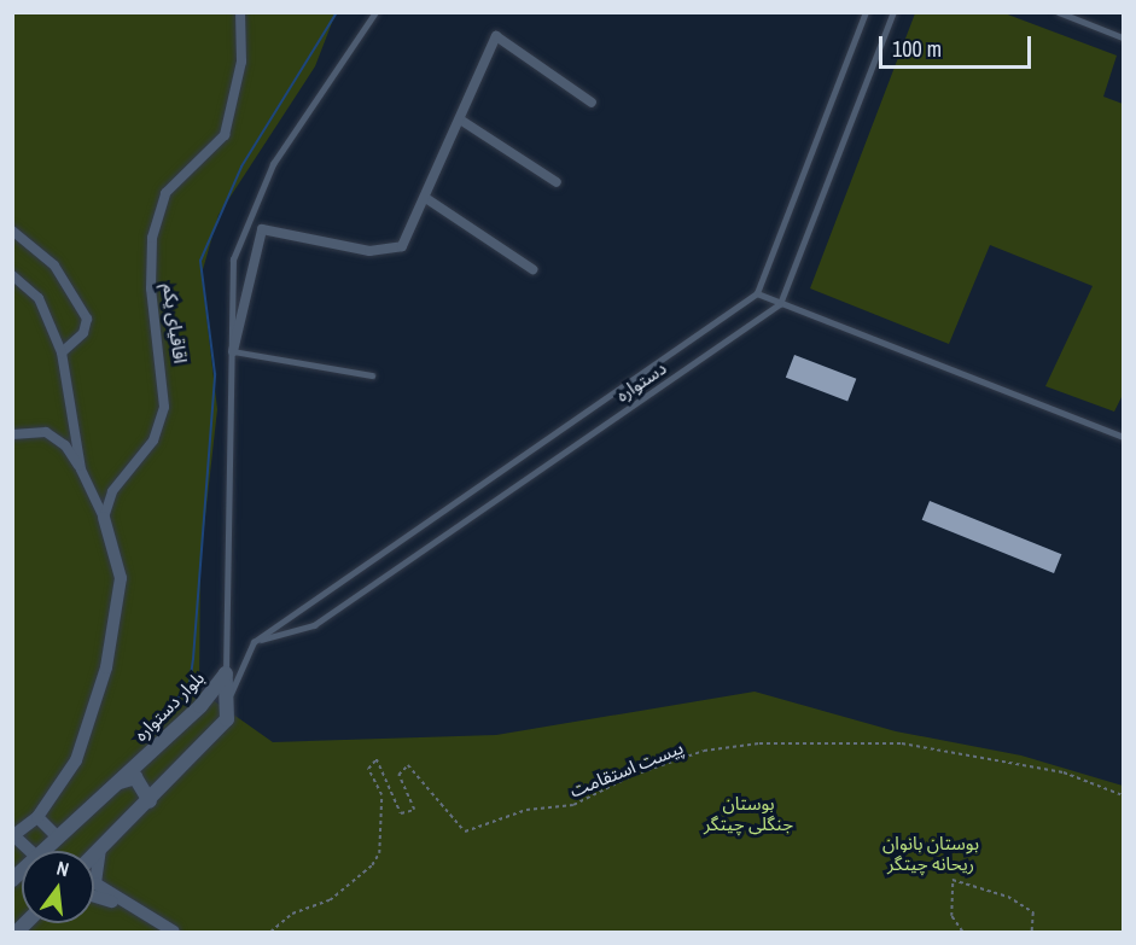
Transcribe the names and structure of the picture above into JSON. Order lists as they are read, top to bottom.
{
  "streets": {
    "main road": ["بلوار دستواره"],
    "street": ["اقاقیای یکم"],
    "lane": ["دستواره"],
    "path": ["پیست استقامت"]
  },
  "parks": ["بوستان جنگلی چیتگر", "بوستان بانوان ریحانه چیتگر"],
  "scale_bar": "100 m",
  "north": "top"
}
